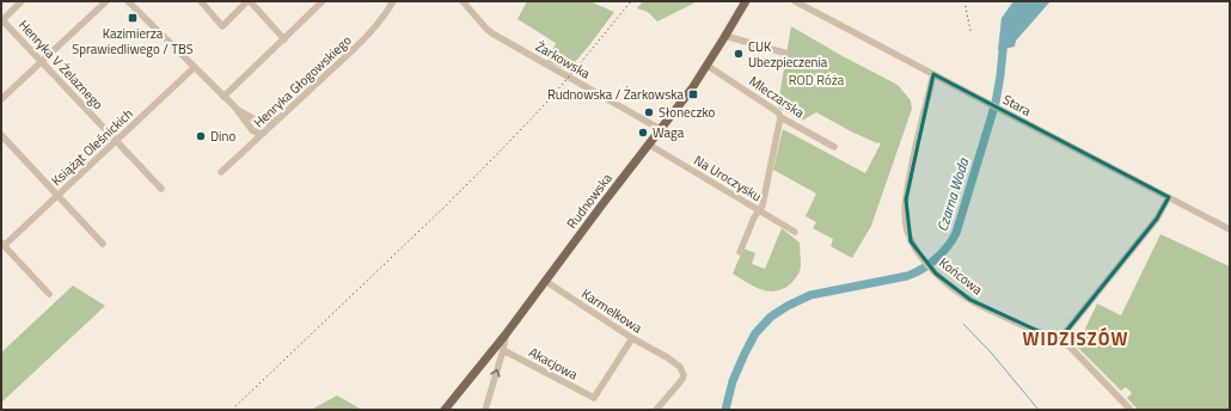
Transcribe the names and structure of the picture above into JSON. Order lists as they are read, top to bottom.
{
  "streets": {
    "main road": ["Rudnowska"],
    "street": [
      "Żarkowska",
      "Henryka V Żelaznego",
      "Henryka Głogowskiego",
      "Mleczarska",
      "Stara",
      "Książąt Oleśnickich",
      "Na Uroczysku",
      "Końcowa",
      "Karmelkowa",
      "Akacjowa"
    ]
  },
  "crossings": [
    ["Żarkowska", "Rudnowska"],
    ["Henryka V Żelaznego", "Książąt Oleśnickich"],
    ["Mleczarska", "Rudnowska"],
    ["Stara", "Końcowa"],
    ["Na Uroczysku", "Rudnowska"],
    ["Rudnowska", "Karmelkowa"],
    ["Karmelkowa", "Akacjowa"]
  ],
  "districts": ["WIDZISZÓW"],
  "water": ["Czarna Woda"],
  "parks": ["ROD Róża"],
  "places": {
    "transit": ["Kazimierza Sprawiedliwego / TBS", "Rudnowska / Żarkowska"],
    "other": [
      "CUK Ubezpieczenia",
      "Słoneczko",
      "Waga",
      "Dino"
    ]
  }
}
